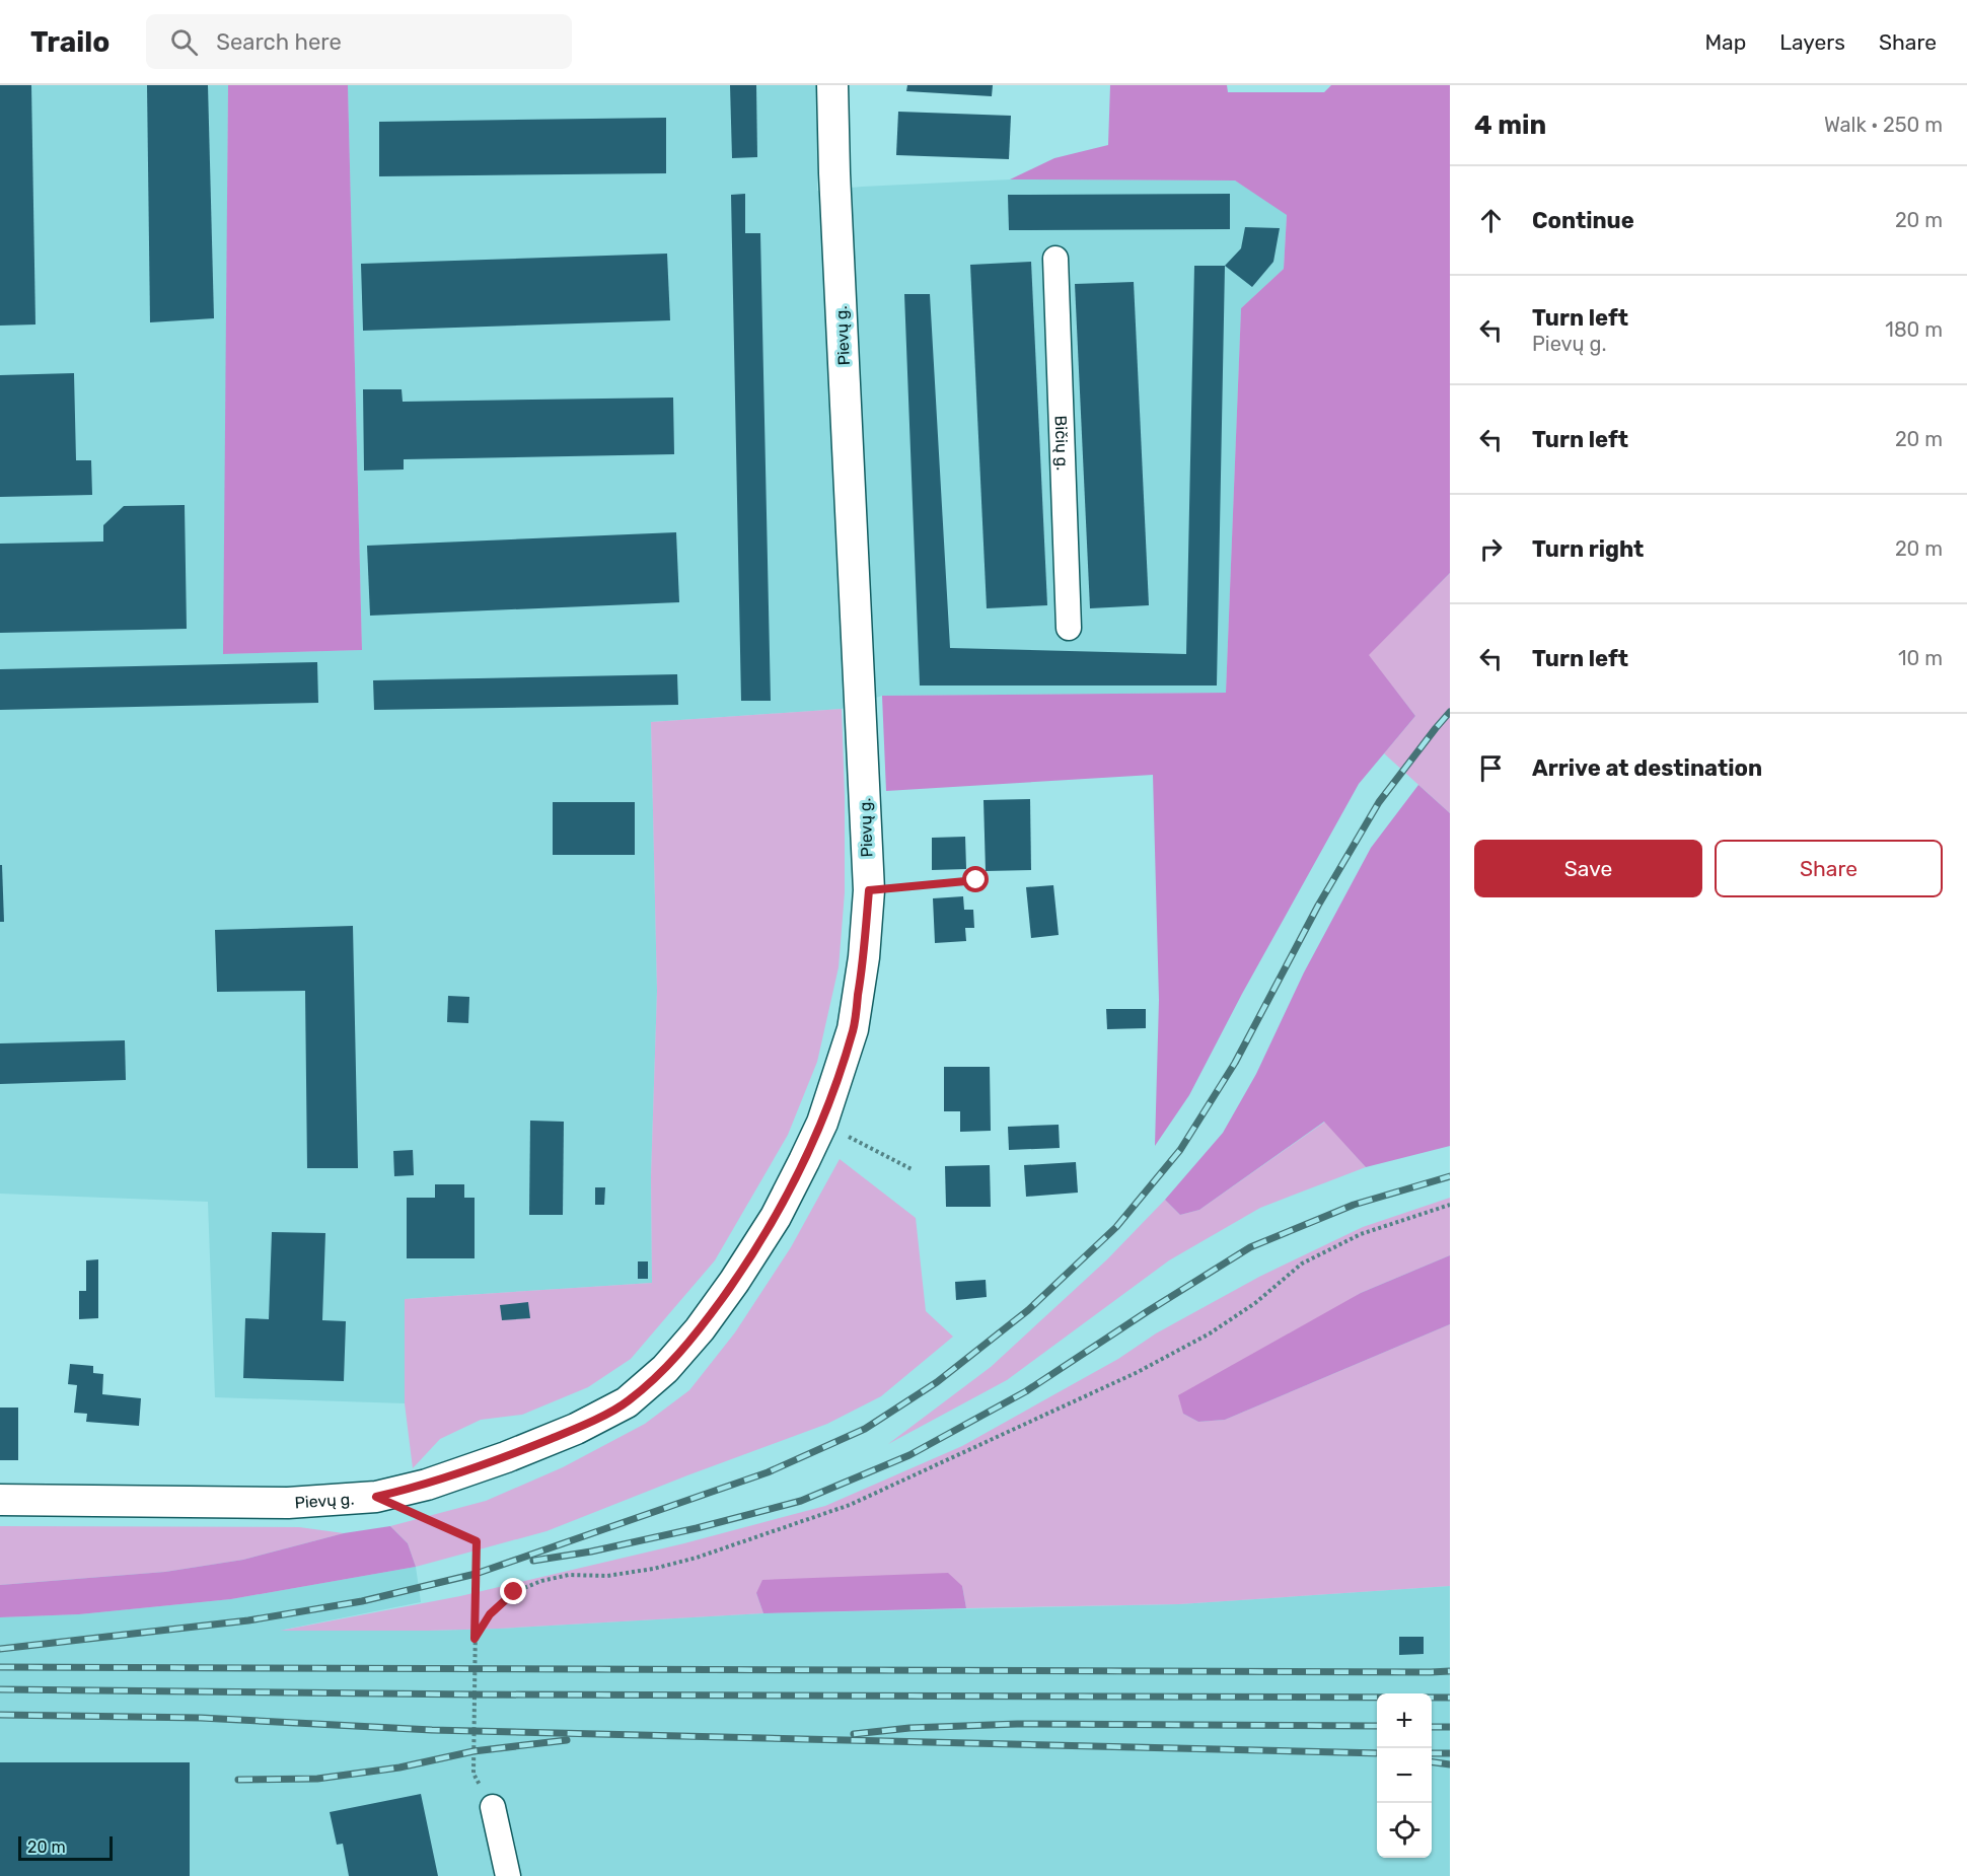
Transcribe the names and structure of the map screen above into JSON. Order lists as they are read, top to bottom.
{
  "streets": {
    "street": ["Pievų g.", "Bičių g."]
  },
  "scale_bar": "20 m",
  "page": {
    "header": "Trailo",
    "search": "Search here",
    "nav": ["Map", "Layers", "Share"],
    "heading": ["4 min", "Walk · 250 m"],
    "list": [
      ["Continue", "20 m"],
      ["Turn left", "Pievų g.", "180 m"],
      ["Turn left", "20 m"],
      ["Turn right", "20 m"],
      ["Turn left", "10 m"],
      "Arrive at destination"
    ],
    "buttons": ["Save", "Share"],
    "map_buttons": ["+", "−"],
    "scale": "20 m"
  }
}
